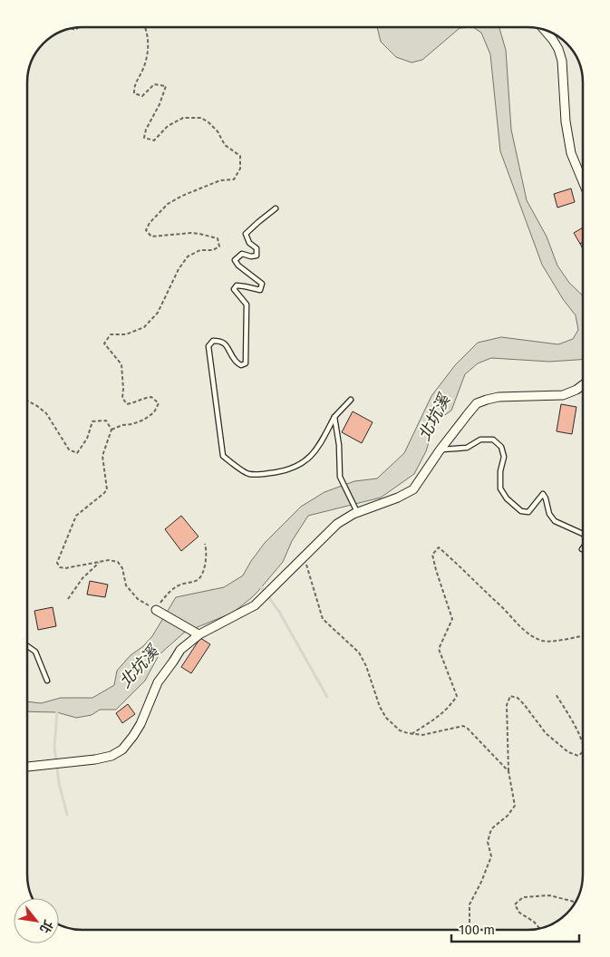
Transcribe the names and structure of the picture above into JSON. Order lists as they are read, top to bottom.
{
  "water": ["北坑溪"],
  "scale_bar": "100 m",
  "north": "bottom right"
}
